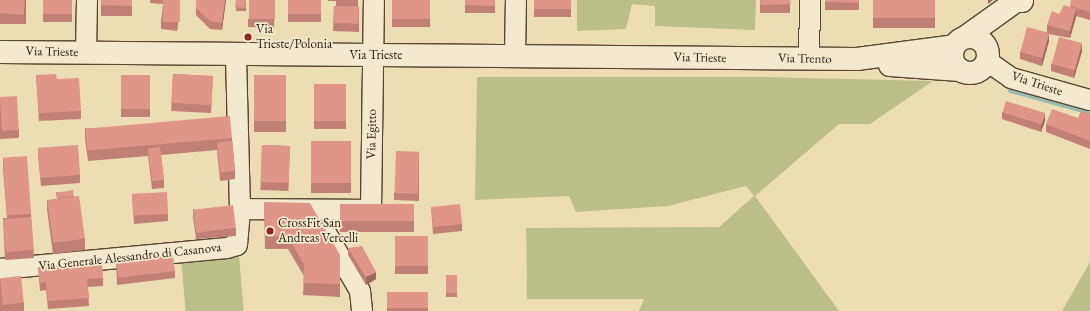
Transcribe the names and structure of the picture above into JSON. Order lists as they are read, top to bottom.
{
  "streets": {
    "street": [
      "Via Trieste",
      "Via Trento",
      "Via Egitto",
      "Via Generale Alessandro di Casanova"
    ]
  },
  "crossings": [
    ["Via Trieste", "Via Trento"],
    ["Via Trieste", "Via Egitto"],
    ["Via Trieste", "Via Generale Alessandro di Casanova"],
    ["Via Egitto", "Via Generale Alessandro di Casanova"]
  ],
  "places": ["Via Trieste/Polonia", "CrossFit San Andreas Vercelli"]
}
